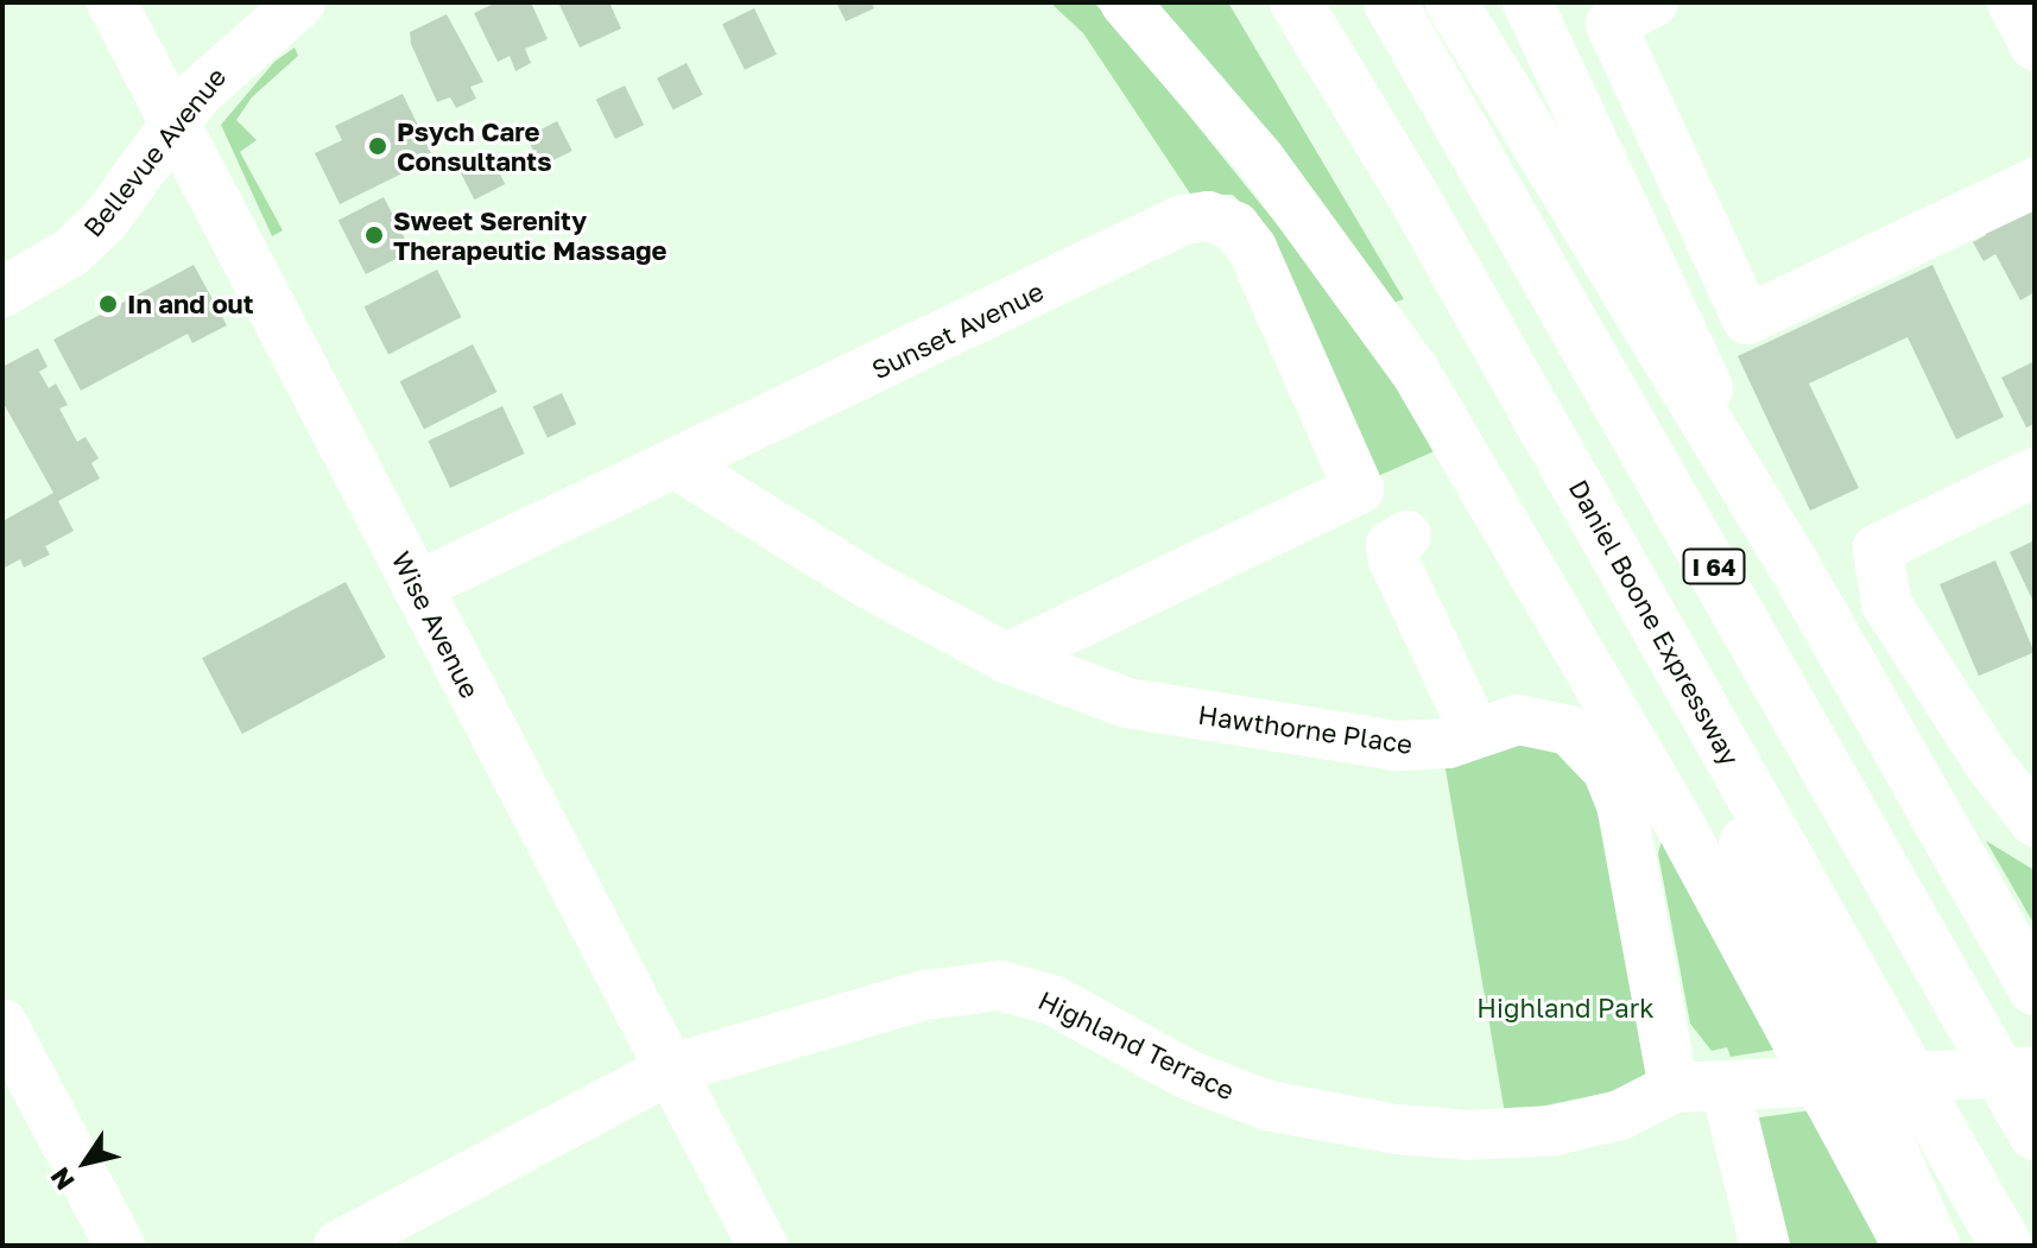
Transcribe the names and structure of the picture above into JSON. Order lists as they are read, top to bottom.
{
  "streets": {
    "main road": ["I 64", "Daniel Boone Expressway"],
    "street": [
      "Bellevue Avenue",
      "Sunset Avenue",
      "Wise Avenue",
      "Hawthorne Place",
      "Highland Terrace"
    ]
  },
  "crossings": [
    ["Bellevue Avenue", "Wise Avenue"],
    ["Sunset Avenue", "Wise Avenue"],
    ["Sunset Avenue", "Hawthorne Place"],
    ["Wise Avenue", "Highland Terrace"],
    ["Hawthorne Place", "Highland Terrace"]
  ],
  "parks": ["Highland Park"],
  "places": ["Psych Care Consultants", "Sweet Serenity Therapeutic Massage", "In and out"],
  "north": "bottom left"
}
